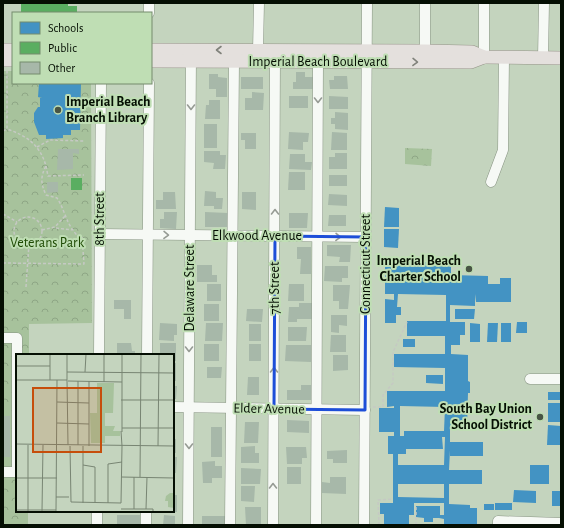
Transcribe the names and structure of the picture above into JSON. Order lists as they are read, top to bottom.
{
  "streets": {
    "main road": ["Imperial Beach Boulevard"],
    "street": [
      "8th Street",
      "Elkwood Avenue",
      "Connecticut Street",
      "Delaware Street",
      "7th Street",
      "Elder Avenue"
    ]
  },
  "crossings": [
    ["Imperial Beach Boulevard", "Connecticut Street"],
    ["Imperial Beach Boulevard", "Delaware Street"],
    ["Imperial Beach Boulevard", "7th Street"],
    ["8th Street", "Elkwood Avenue"],
    ["Elkwood Avenue", "Connecticut Street"],
    ["Elkwood Avenue", "Delaware Street"],
    ["Elkwood Avenue", "7th Street"],
    ["Connecticut Street", "Elder Avenue"],
    ["Delaware Street", "Elder Avenue"],
    ["7th Street", "Elder Avenue"]
  ],
  "parks": ["Veterans Park"],
  "places": ["Imperial Beach Branch Library", "Imperial Beach Charter School", "South Bay Union School District"],
  "legend": ["Schools", "Public", "Other"]
}
